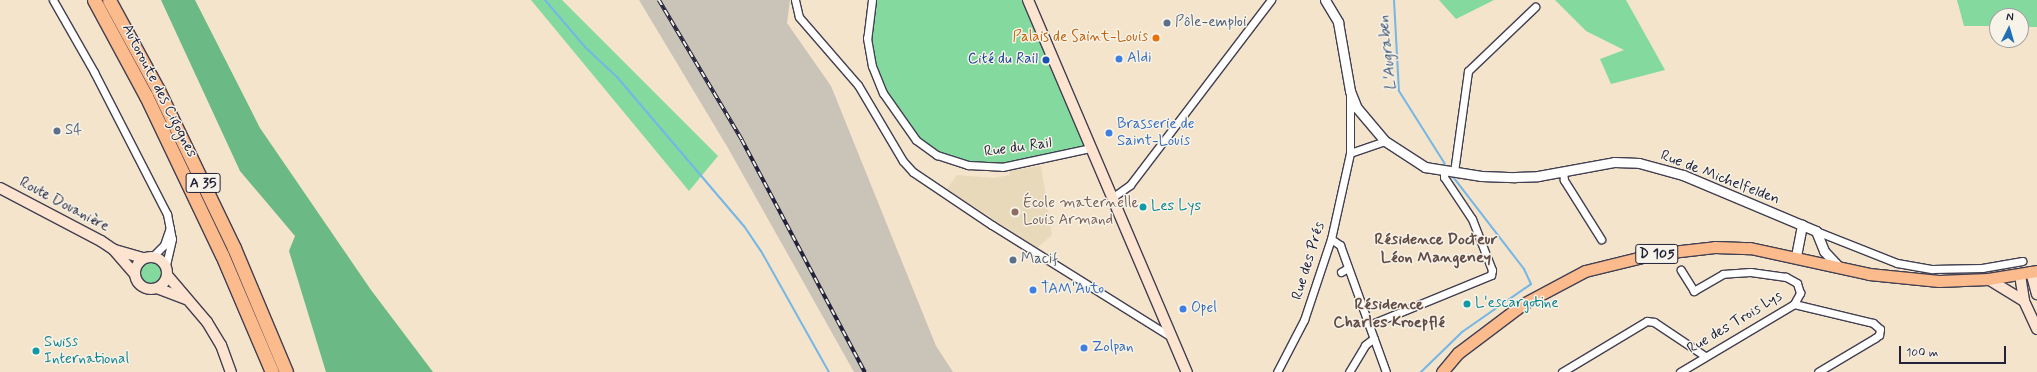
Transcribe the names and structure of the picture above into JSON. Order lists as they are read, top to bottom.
{
  "streets": {
    "highway": ["Autoroute des Cigognes", "A 35"],
    "main road": ["Route Douanière", "D 105"],
    "street": [
      "Rue du Rail",
      "Rue de Michelfelden",
      "Rue des Prés",
      "Rue des Trois Lys"
    ]
  },
  "crossings": [
    ["Rue de Michelfelden", "Rue des Prés"]
  ],
  "districts": ["Résidence Docteur Léon Mangeney", "Résidence Charles Kroepflé"],
  "water": ["L'Augraben"],
  "places": [
    "Pôle-emploi",
    "Palais de Saint-Louis",
    "Aldi",
    "Cité du Rail",
    "S4",
    "Brasserie de Saint-Louis",
    "Les Lys",
    "École maternelle Louis Armand",
    "Macif",
    "TAM'Auto",
    "L'escargotine",
    "Opel",
    "Zolpan",
    "Swiss International"
  ],
  "scale_bar": "100 m",
  "north": "top"
}
